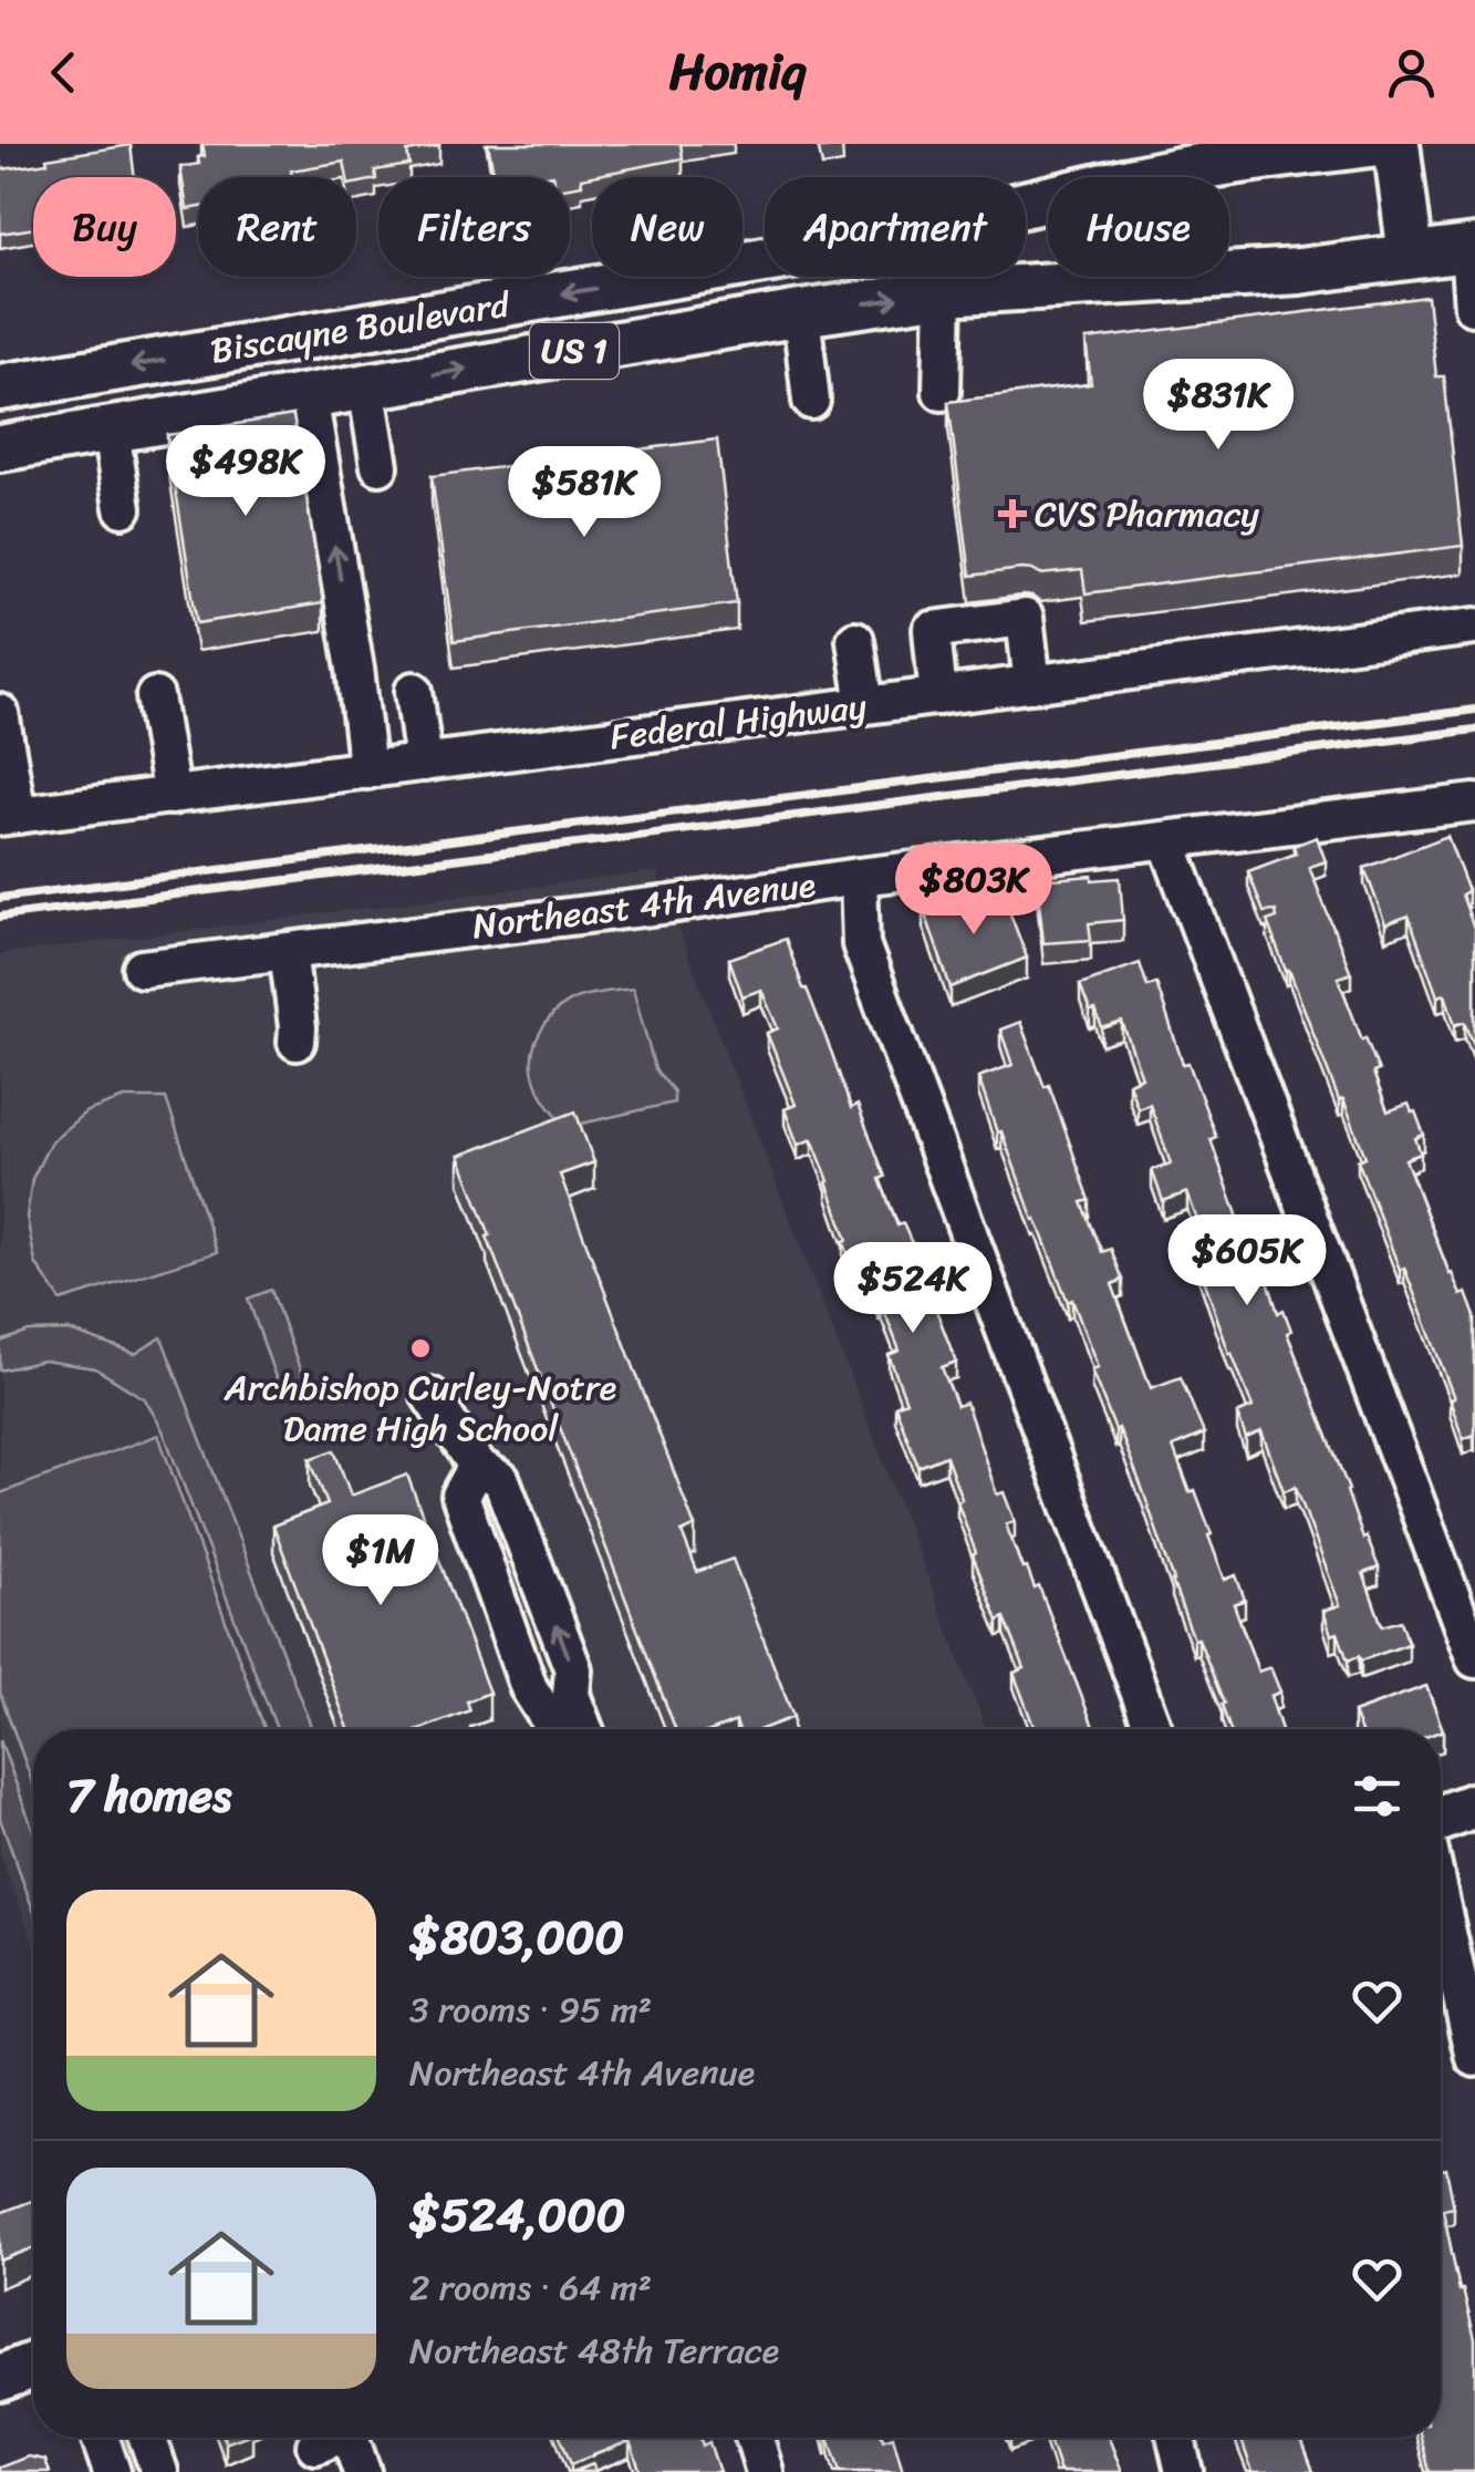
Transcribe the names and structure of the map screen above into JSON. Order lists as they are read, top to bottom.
{
  "streets": {
    "main road": ["Biscayne Boulevard", "US 1"],
    "street": ["Federal Highway", "Northeast 4th Avenue"]
  },
  "places": {
    "health": ["CVS Pharmacy"],
    "other": ["Archbishop Curley-Notre Dame High School"]
  },
  "page": {
    "header": "Homiq",
    "chip": [
      "Buy",
      "Rent",
      "Filters",
      "New",
      "Apartment",
      "House"
    ],
    "price": [
      "$831K",
      "$498K",
      "$581K",
      "$803K",
      "$605K",
      "$524K",
      "$1M"
    ],
    "heading": "7 homes",
    "list": [
      {
        "name": "$803,000",
        "note": "3 rooms · 95 m² · Northeast 4th Avenue"
      },
      {
        "name": "$524,000",
        "note": "2 rooms · 64 m² · Northeast 48th Terrace"
      }
    ]
  }
}
